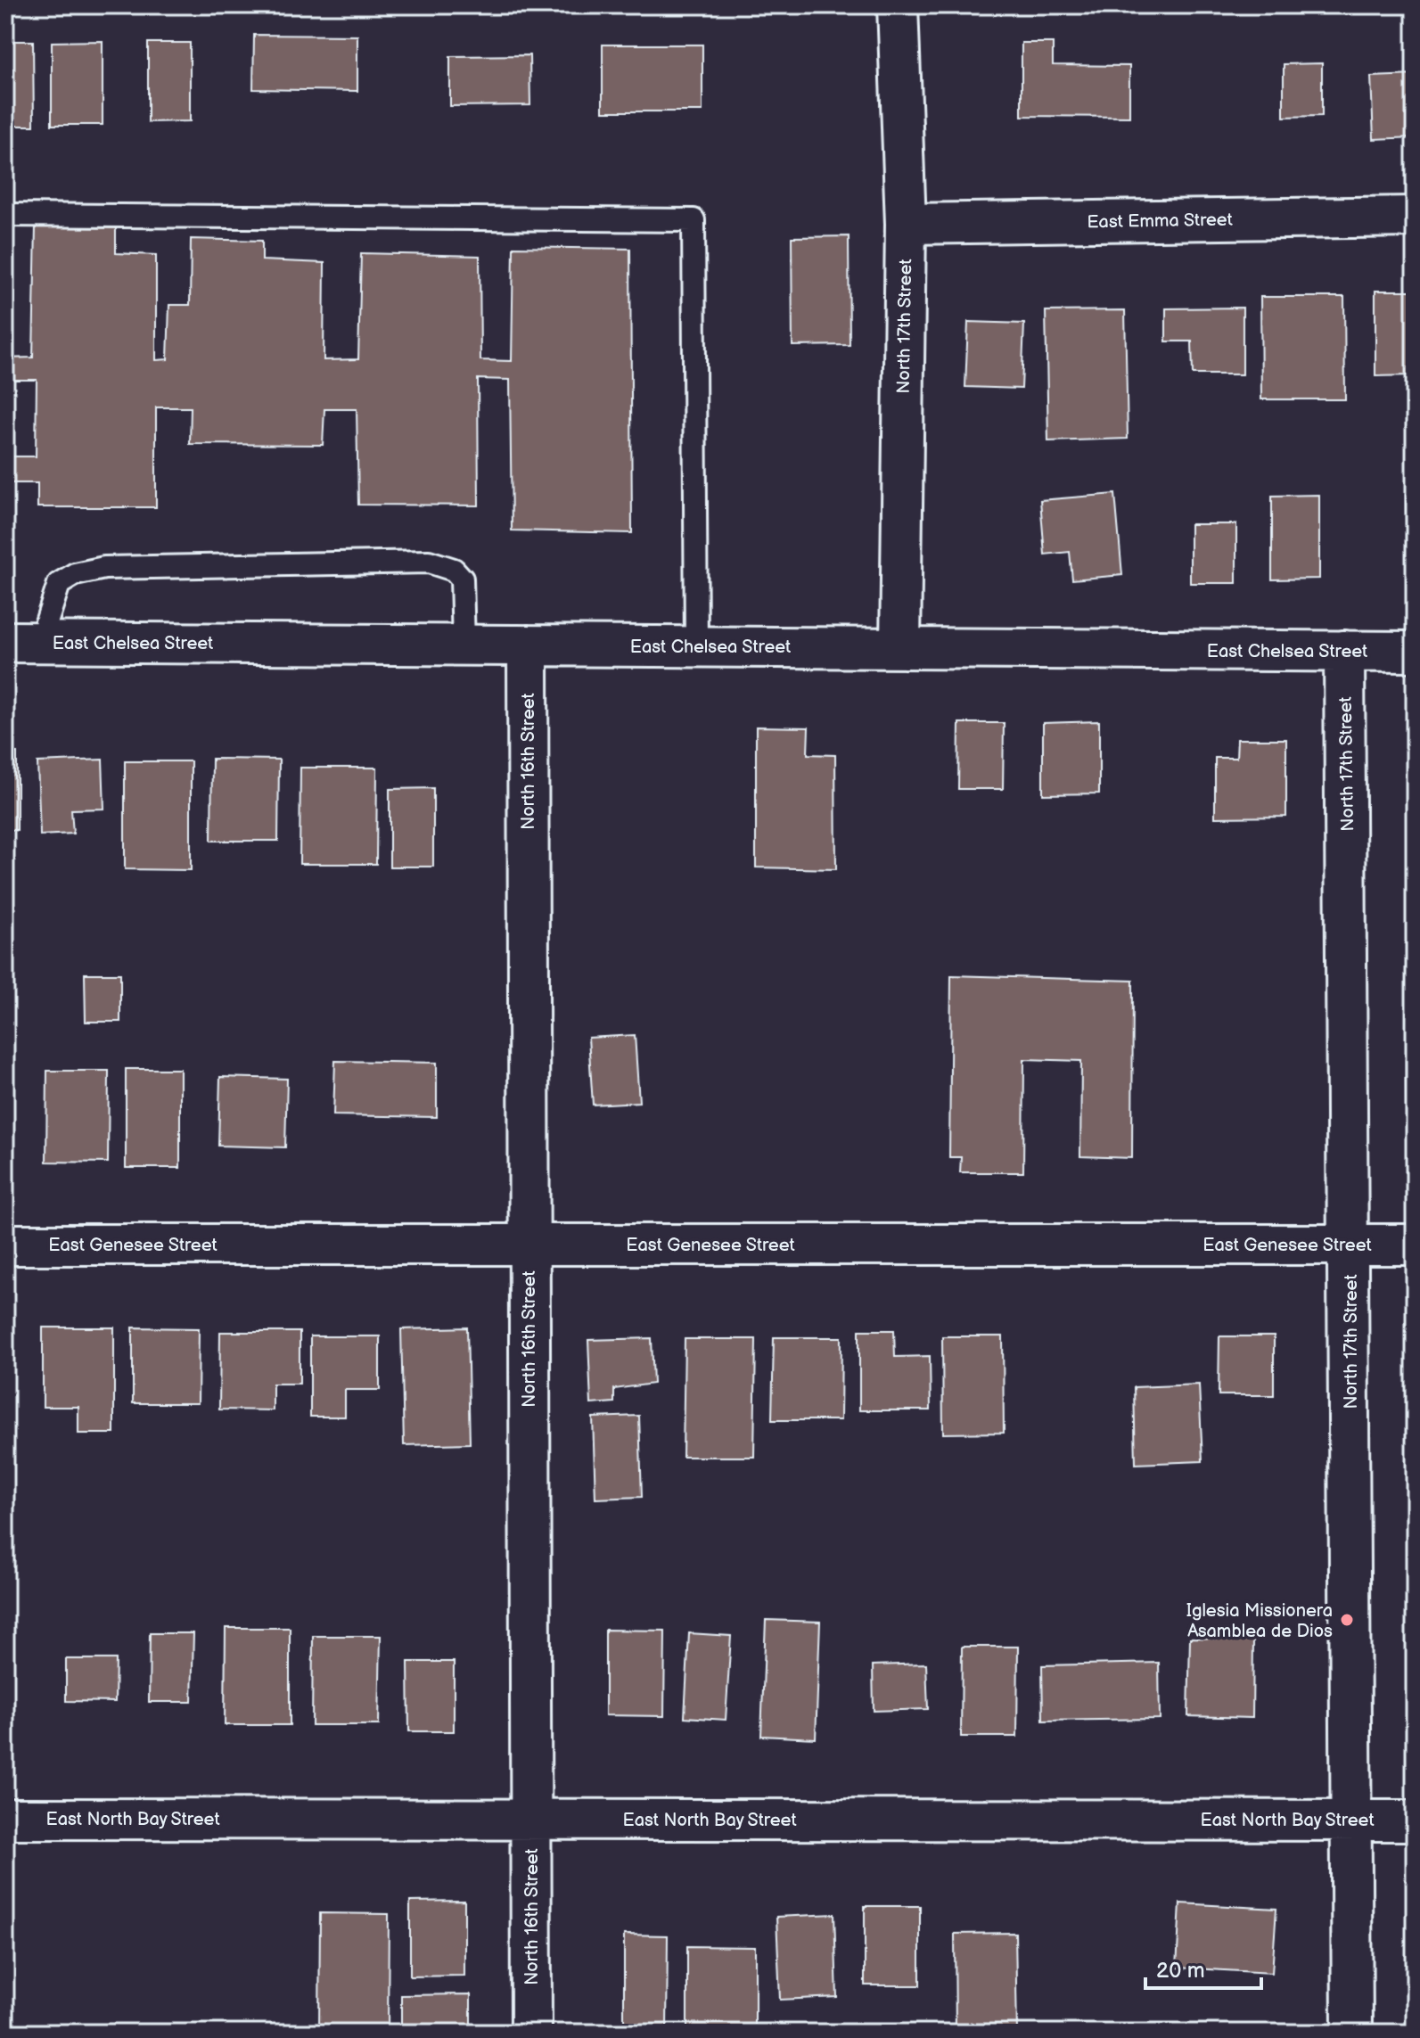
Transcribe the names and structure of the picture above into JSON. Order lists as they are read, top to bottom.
{
  "streets": {
    "street": [
      "East Emma Street",
      "North 17th Street",
      "East Chelsea Street",
      "North 16th Street",
      "East Genesee Street",
      "East North Bay Street"
    ]
  },
  "crossings": [
    ["East Emma Street", "North 17th Street"],
    ["North 17th Street", "East Chelsea Street"],
    ["North 17th Street", "East Genesee Street"],
    ["North 17th Street", "East North Bay Street"],
    ["East Chelsea Street", "North 16th Street"],
    ["North 16th Street", "East Genesee Street"],
    ["North 16th Street", "East North Bay Street"]
  ],
  "places": ["Iglesia Missionera Asamblea de Dios"],
  "scale_bar": "20 m"
}
